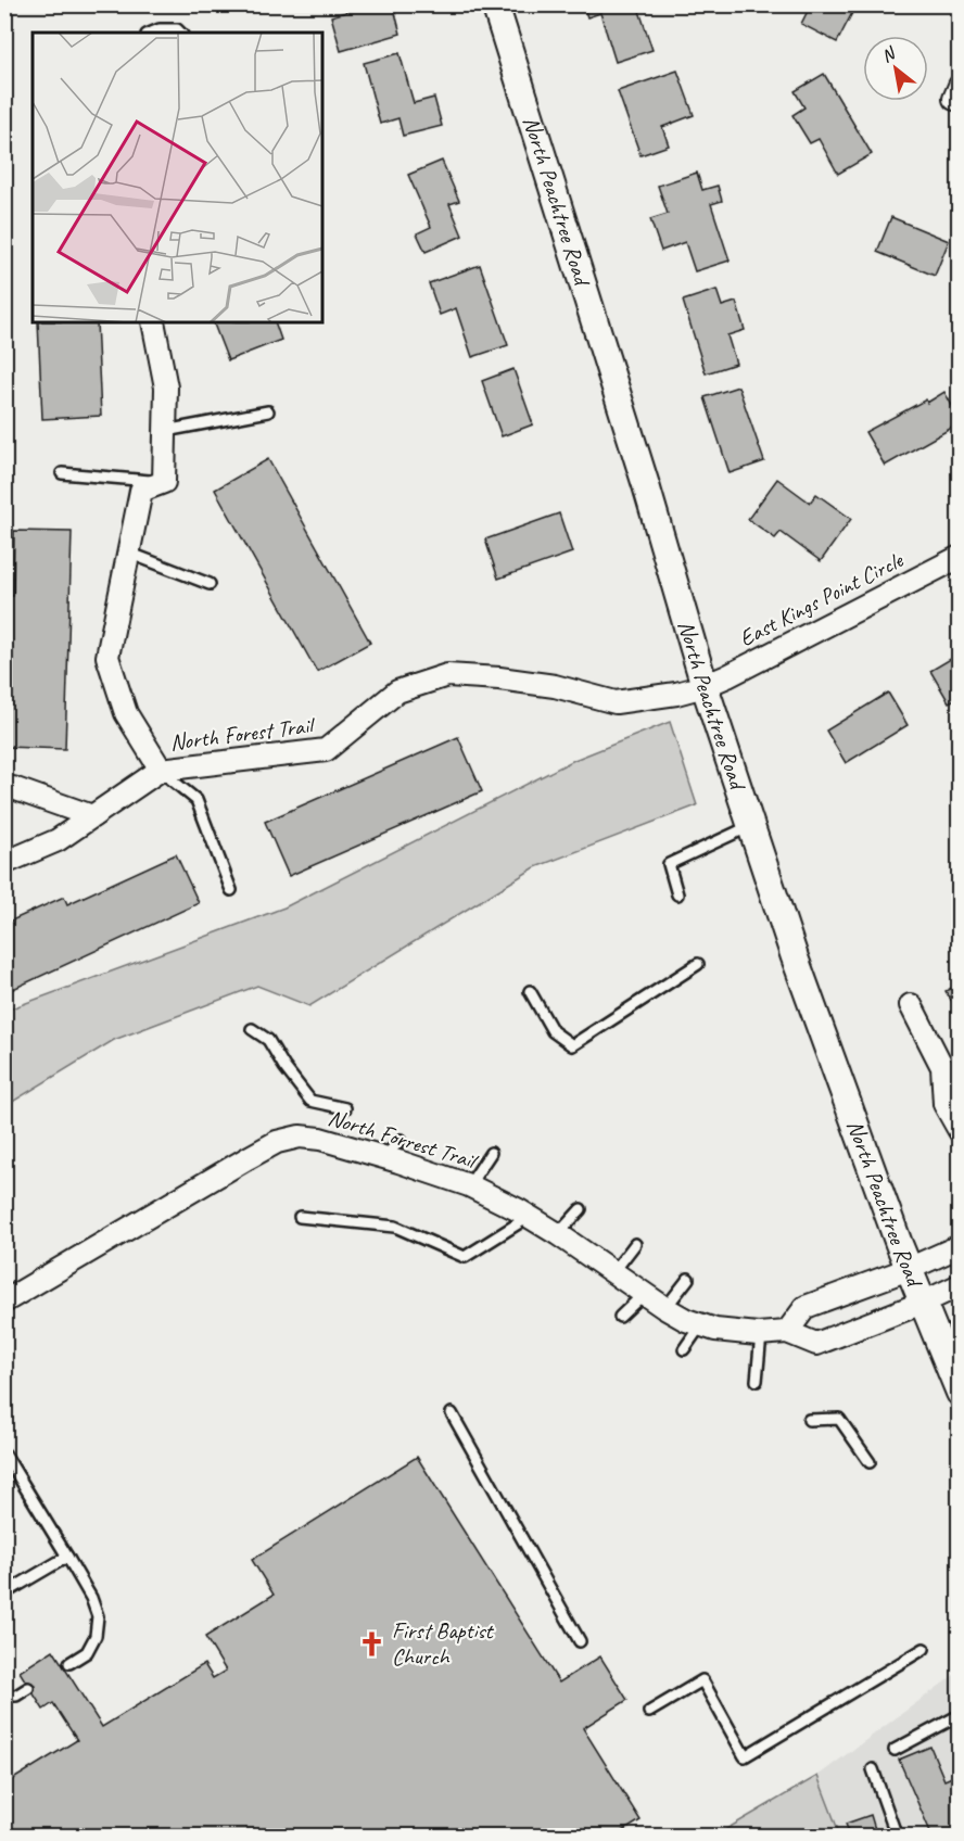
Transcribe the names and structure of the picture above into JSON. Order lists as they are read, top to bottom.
{
  "streets": {
    "street": [
      "North Peachtree Road",
      "East Kings Point Circle",
      "North Forest Trail",
      "North Forrest Trail"
    ]
  },
  "crossings": [
    ["North Peachtree Road", "East Kings Point Circle"],
    ["North Peachtree Road", "North Forest Trail"],
    ["North Peachtree Road", "North Forrest Trail"],
    ["East Kings Point Circle", "North Forest Trail"]
  ],
  "places": {
    "church": ["First Baptist Church"]
  },
  "north": "top left"
}
